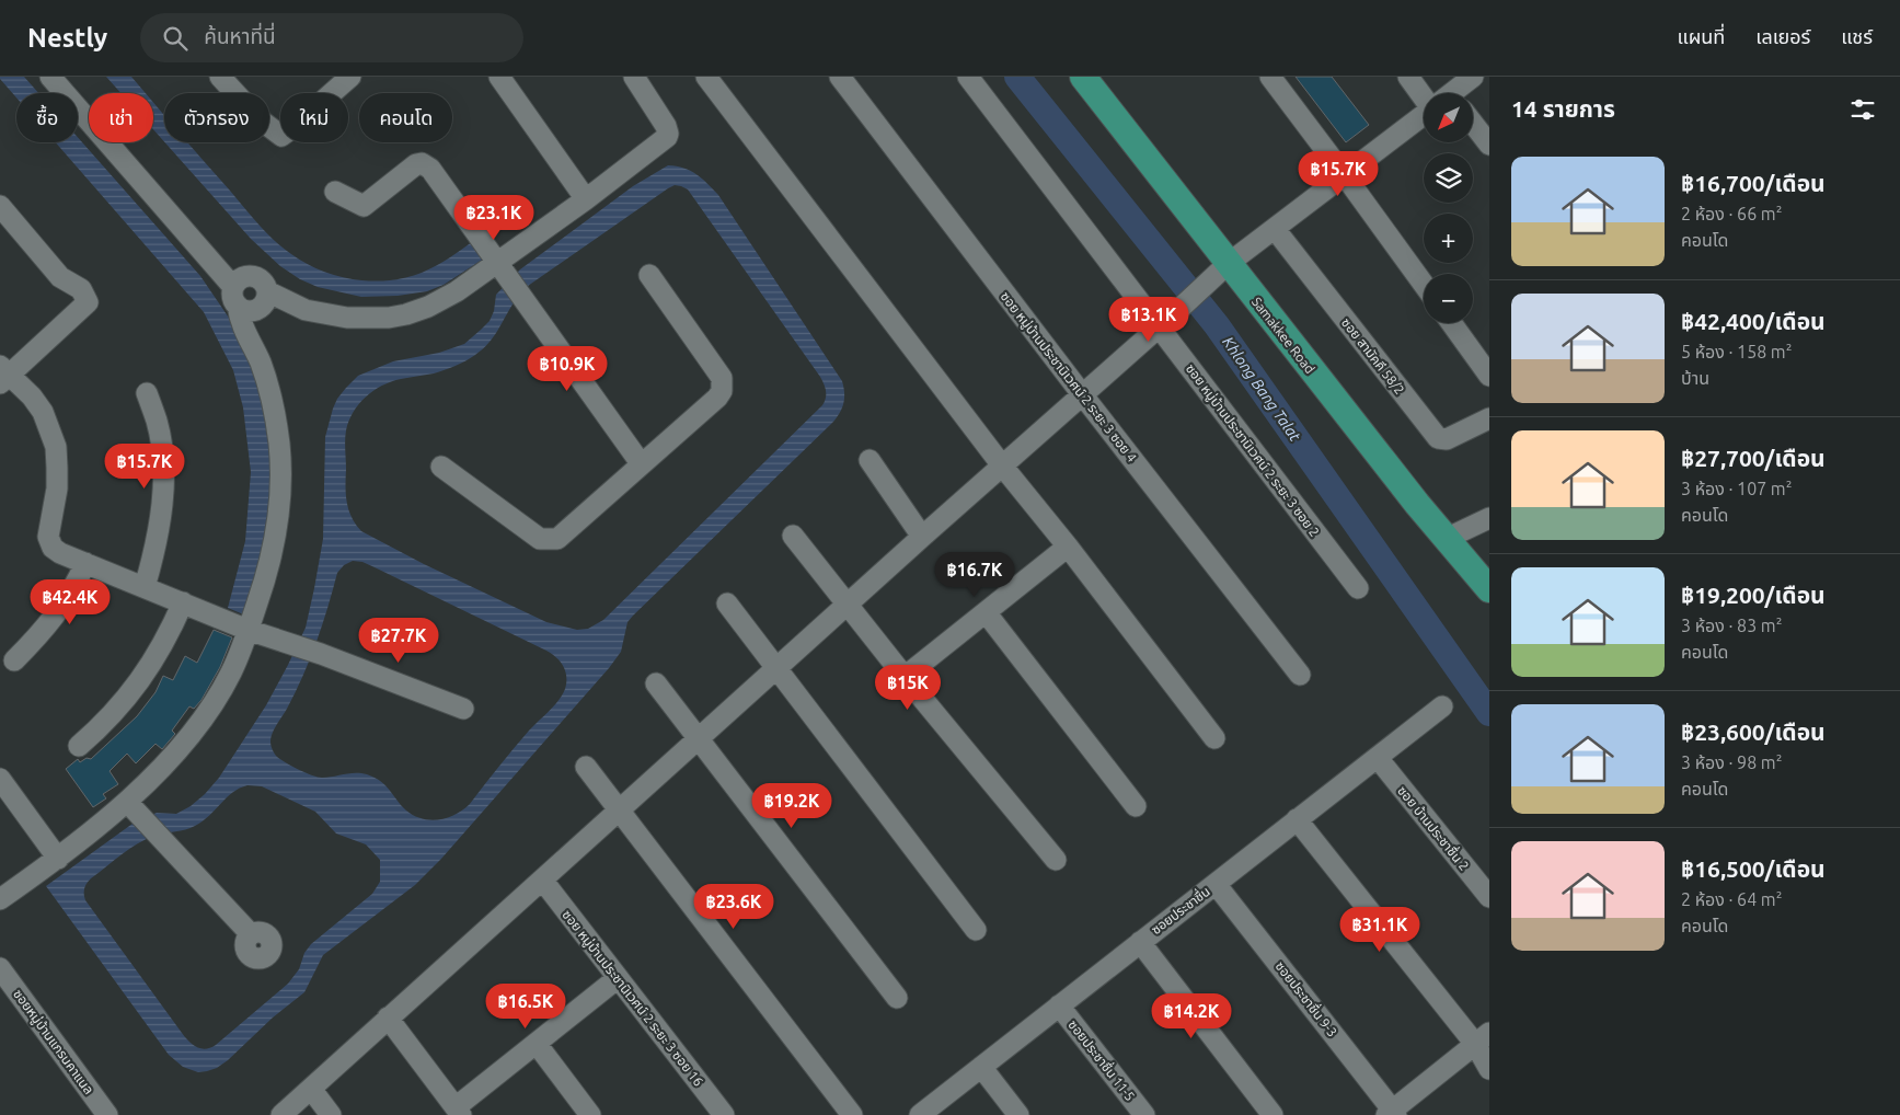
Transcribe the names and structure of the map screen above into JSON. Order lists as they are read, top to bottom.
{
  "streets": {
    "main road": ["Samakkee Road"],
    "street": [
      "ซอย สามัคคี 58/2",
      "ซอย หมู่บ้านประชานิเวศน์ 2 ระยะ 3 ซอย 4",
      "ซอย หมู่บ้านประชานิเวศน์ 2 ระยะ 3 ซอย 2",
      "ซอย บ้านประชาชื่น 2",
      "ซอยประชาชื่น",
      "ซอย หมู่บ้านประชานิเวศน์ 2 ระยะ 3 ซอย 16",
      "ซอยประชาชื่น 9-3",
      "ซอยหมู่บ้านแกรนคาแนล",
      "ซอยประชาชื่น 11-5"
    ]
  },
  "crossings": [
    ["ซอย บ้านประชาชื่น 2", "ซอยประชาชื่น"],
    ["ซอยประชาชื่น", "ซอยประชาชื่น 9-3"],
    ["ซอยประชาชื่น", "ซอยประชาชื่น 11-5"]
  ],
  "water": ["Khlong Bang Talat"],
  "north": "bottom left",
  "page": {
    "header": "Nestly",
    "search": "ค้นหาที่นี่",
    "nav": ["แผนที่", "เลเยอร์", "แชร์"],
    "heading": "14 รายการ",
    "map_buttons": ["+", "−"],
    "chip": [
      "ซื้อ",
      "เช่า",
      "ตัวกรอง",
      "ใหม่",
      "คอนโด"
    ],
    "list": [
      {
        "name": "฿16,700/เดือน",
        "note": "2 ห้อง · 66 m² · คอนโด"
      },
      {
        "name": "฿42,400/เดือน",
        "note": "5 ห้อง · 158 m² · บ้าน"
      },
      {
        "name": "฿27,700/เดือน",
        "note": "3 ห้อง · 107 m² · คอนโด"
      },
      {
        "name": "฿19,200/เดือน",
        "note": "3 ห้อง · 83 m² · คอนโด"
      },
      {
        "name": "฿23,600/เดือน",
        "note": "3 ห้อง · 98 m² · คอนโด"
      },
      {
        "name": "฿16,500/เดือน",
        "note": "2 ห้อง · 64 m² · คอนโด"
      }
    ],
    "price": [
      "฿15.7K",
      "฿23.1K",
      "฿13.1K",
      "฿10.9K",
      "฿15.7K",
      "฿16.7K",
      "฿42.4K",
      "฿27.7K",
      "฿15K",
      "฿19.2K",
      "฿23.6K",
      "฿31.1K",
      "฿16.5K",
      "฿14.2K"
    ]
  }
}
